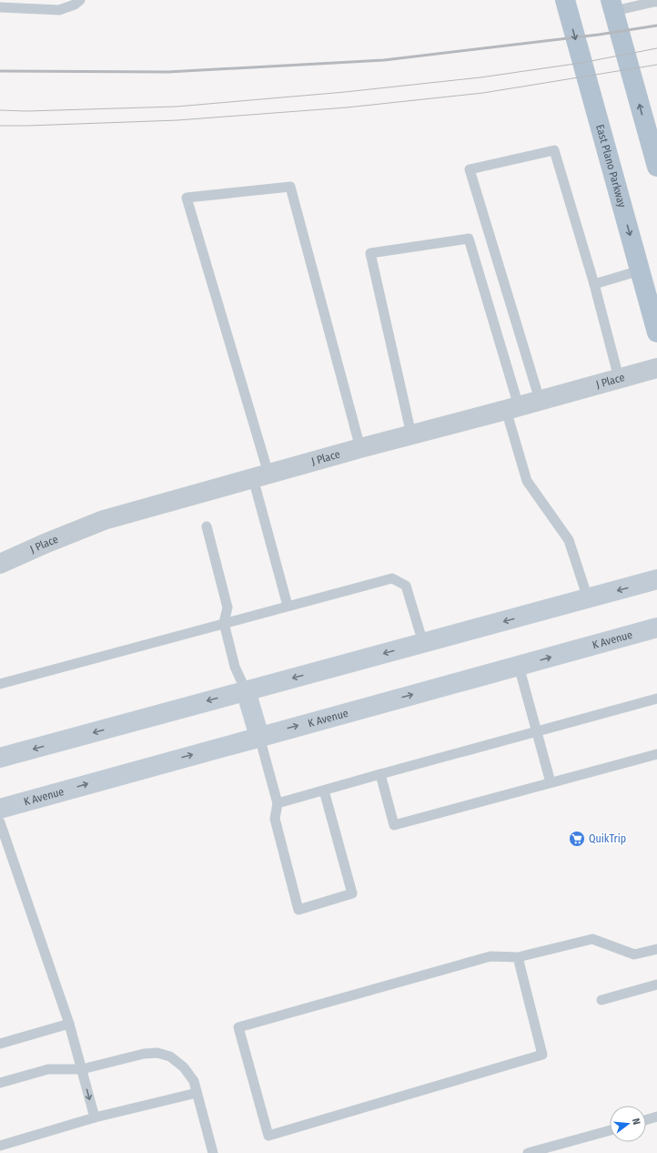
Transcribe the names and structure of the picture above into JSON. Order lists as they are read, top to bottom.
{
  "streets": {
    "main road": ["East Plano Parkway", "K Avenue"],
    "street": ["J Place"]
  },
  "places": {
    "supermarket": ["QuikTrip"]
  },
  "north": "right"
}
